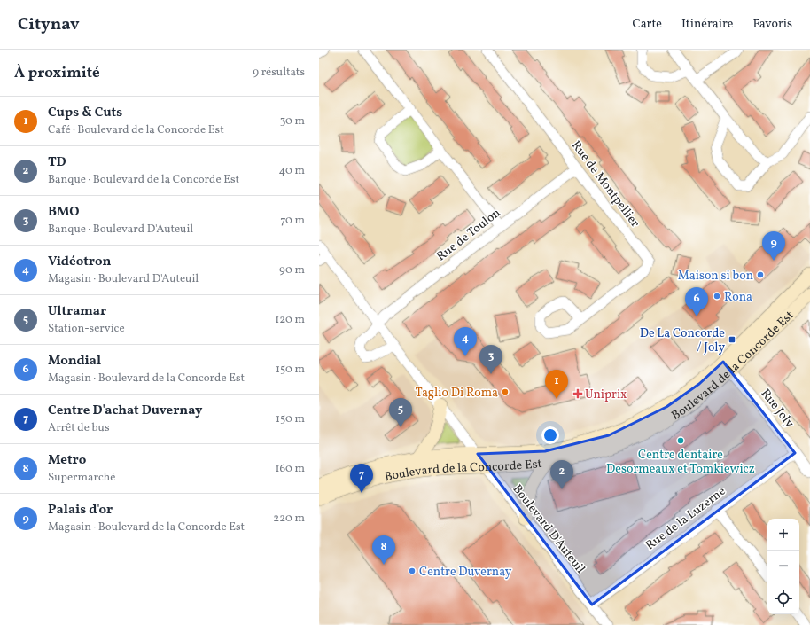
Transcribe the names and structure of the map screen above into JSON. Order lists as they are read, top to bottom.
{
  "streets": {
    "street": [
      "Rue de Montpellier",
      "Rue de Toulon",
      "Boulevard de la Concorde Est",
      "Rue Joly",
      "Rue de la Luzerne",
      "Boulevard D'Auteuil"
    ]
  },
  "crossings": [
    ["Rue de Montpellier", "Rue de Toulon"],
    ["Rue de Toulon", "Boulevard D'Auteuil"],
    ["Boulevard de la Concorde Est", "Rue Joly"],
    ["Boulevard de la Concorde Est", "Boulevard D'Auteuil"],
    ["Rue Joly", "Rue de la Luzerne"],
    ["Rue de la Luzerne", "Boulevard D'Auteuil"]
  ],
  "places": {
    "other": [
      "Maison si bon",
      "Rona",
      "Taglio Di Roma",
      "Centre dentaire Desormeaux et Tomkiewicz",
      "Centre Duvernay"
    ],
    "transit": ["De La Concorde / Joly"],
    "health": ["Uniprix"]
  },
  "page": {
    "header": "Citynav",
    "nav": ["Carte", "Itinéraire", "Favoris"],
    "heading": ["À proximité", "9 résultats"],
    "list": [
      {
        "mark": "1",
        "name": "Cups & Cuts",
        "note": "Café · Boulevard de la Concorde Est",
        "value": "30 m"
      },
      {
        "mark": "2",
        "name": "TD",
        "note": "Banque · Boulevard de la Concorde Est",
        "value": "40 m"
      },
      {
        "mark": "3",
        "name": "BMO",
        "note": "Banque · Boulevard D'Auteuil",
        "value": "70 m"
      },
      {
        "mark": "4",
        "name": "Vidéotron",
        "note": "Magasin · Boulevard D'Auteuil",
        "value": "90 m"
      },
      {
        "mark": "5",
        "name": "Ultramar",
        "note": "Station-service",
        "value": "120 m"
      },
      {
        "mark": "6",
        "name": "Mondial",
        "note": "Magasin · Boulevard de la Concorde Est",
        "value": "150 m"
      },
      {
        "mark": "7",
        "name": "Centre D'achat Duvernay",
        "note": "Arrêt de bus",
        "value": "150 m"
      },
      {
        "mark": "8",
        "name": "Metro",
        "note": "Supermarché",
        "value": "160 m"
      },
      {
        "mark": "9",
        "name": "Palais d'or",
        "note": "Magasin · Boulevard de la Concorde Est",
        "value": "220 m"
      }
    ],
    "pins": [
      "9",
      "6",
      "4",
      "3",
      "1",
      "5",
      "2",
      "7",
      "8"
    ],
    "map_buttons": ["+", "−"]
  }
}
